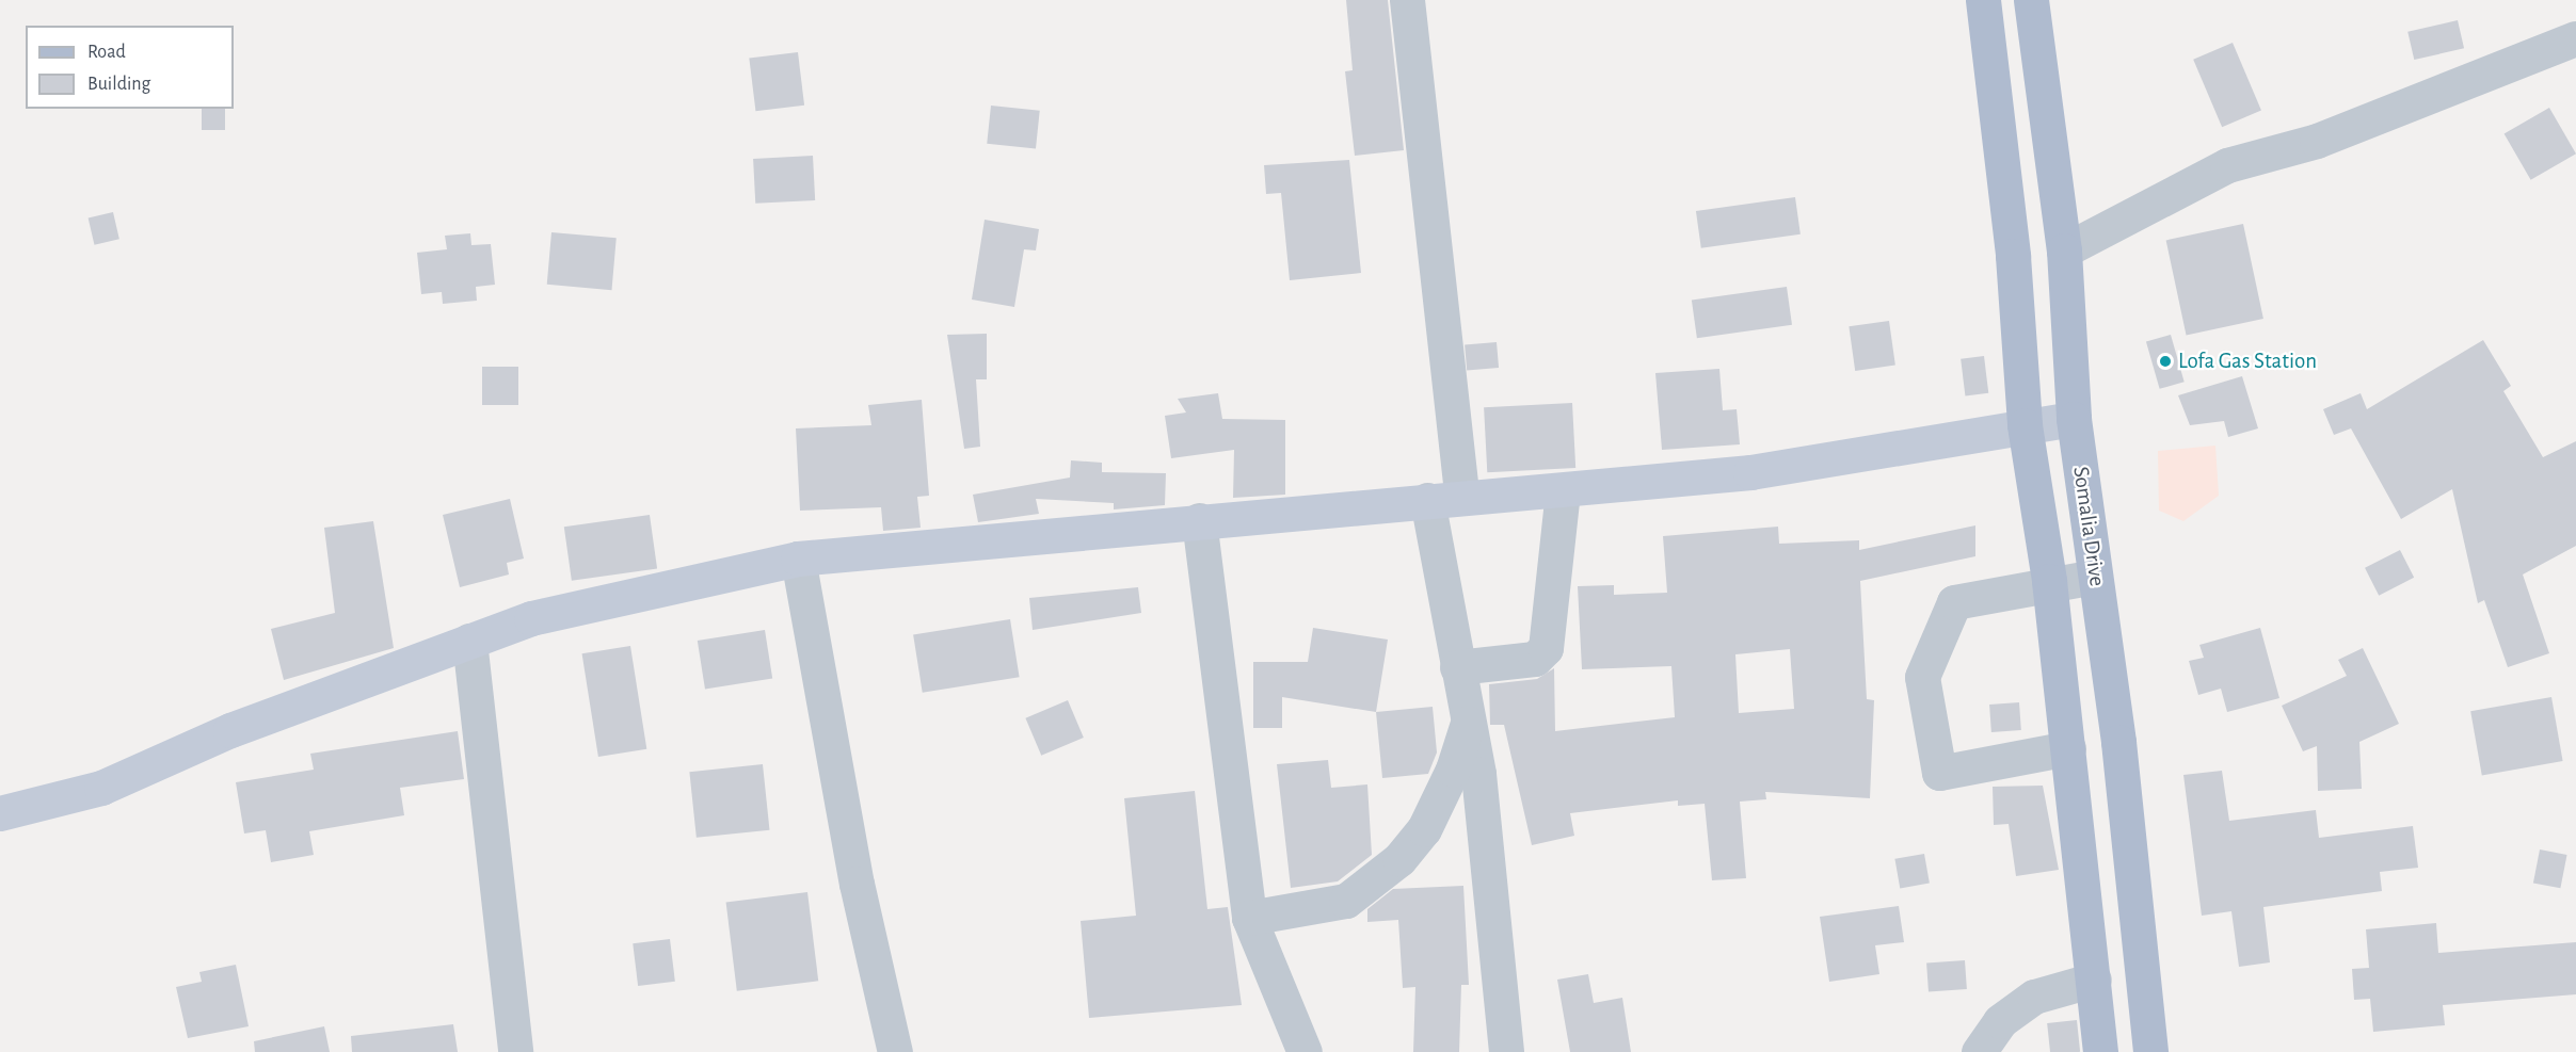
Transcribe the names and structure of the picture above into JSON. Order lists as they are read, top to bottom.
{
  "streets": {
    "main road": ["Somalia Drive"]
  },
  "places": ["Lofa Gas Station"],
  "legend": ["Road", "Building"]
}
